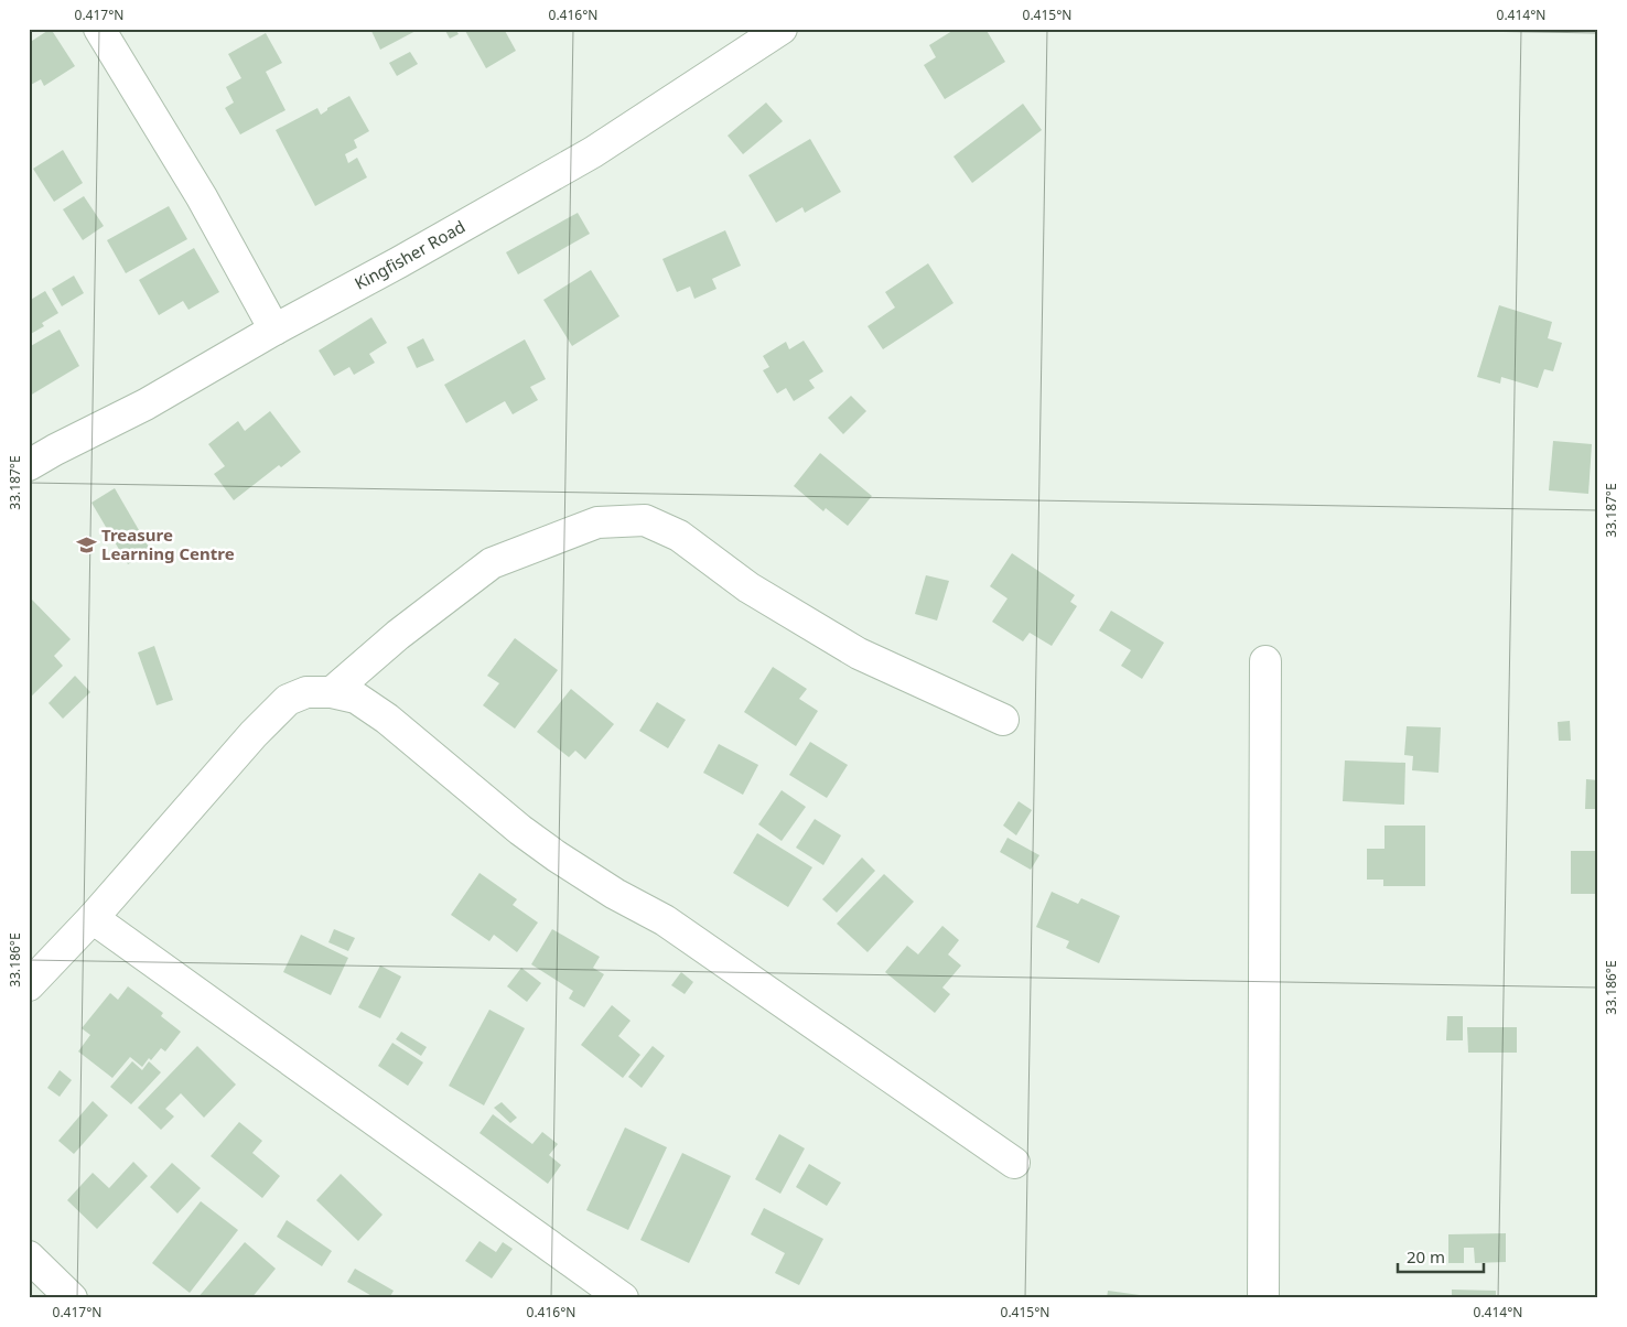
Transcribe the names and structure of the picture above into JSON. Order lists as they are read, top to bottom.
{
  "streets": {
    "street": ["Kingfisher Road"]
  },
  "places": {
    "school or university": ["Treasure Learning Centre"]
  },
  "scale_bar": "20 m",
  "coordinates": [
    "0.417°N",
    "0.416°N",
    "0.415°N",
    "0.414°N",
    "33.187°E",
    "33.186°E"
  ]
}
